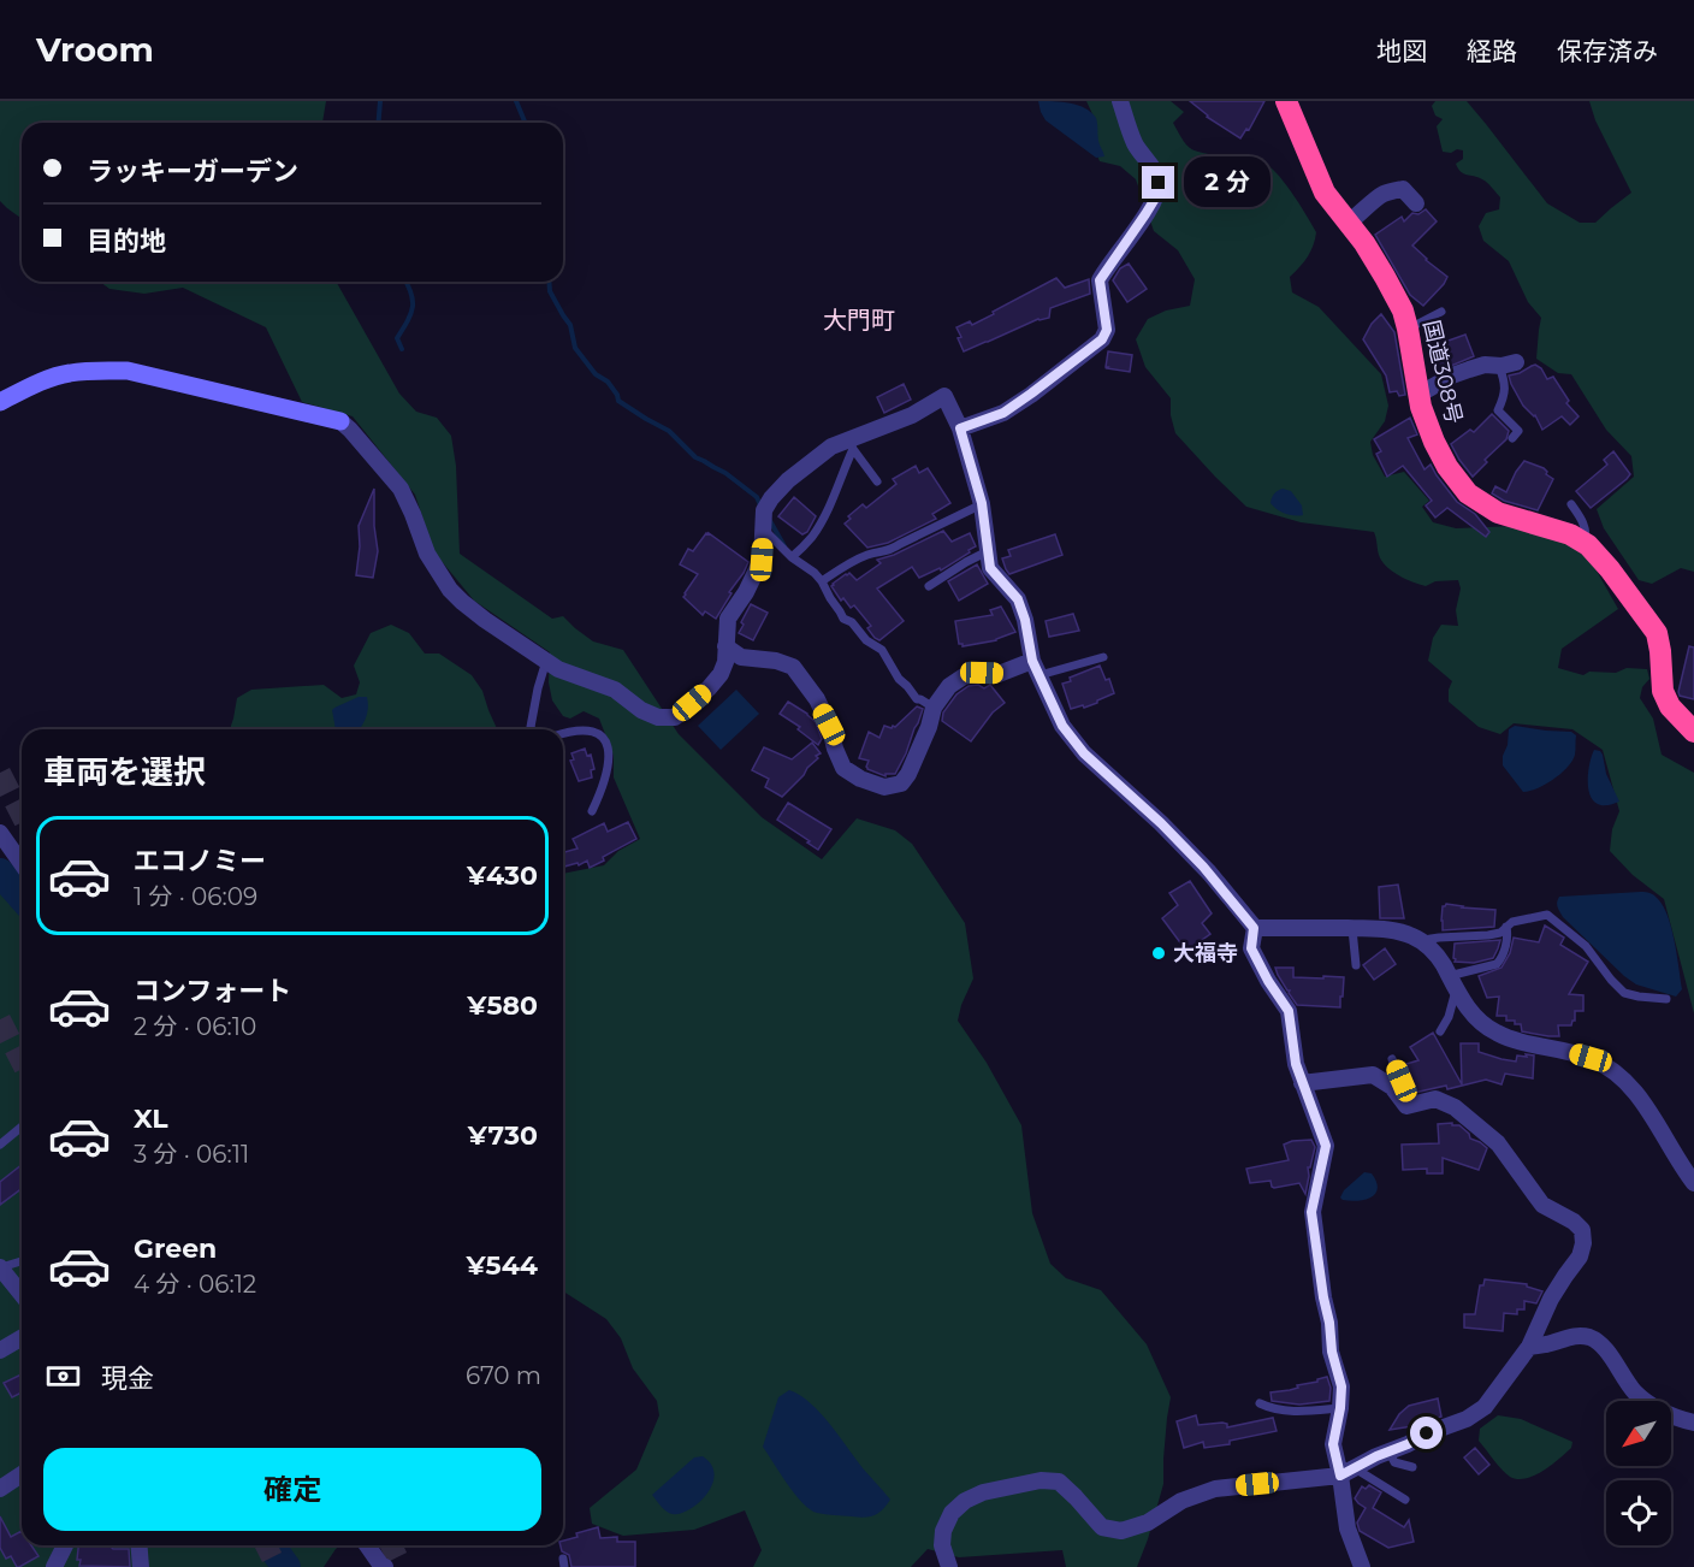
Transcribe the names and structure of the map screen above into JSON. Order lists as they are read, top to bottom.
{
  "streets": {
    "highway": ["国道308号"]
  },
  "districts": ["大門町"],
  "places": ["大福寺"],
  "north": "bottom left",
  "page": {
    "header": "Vroom",
    "nav": ["地図", "経路", "保存済み"],
    "banner": ["ラッキーガーデン", "目的地"],
    "bubble": "2 分",
    "heading": "車両を選択",
    "list": [
      {
        "name": "エコノミー",
        "note": "1 分 · 06:09",
        "value": "¥430"
      },
      {
        "name": "コンフォート",
        "note": "2 分 · 06:10",
        "value": "¥580"
      },
      {
        "name": "XL",
        "note": "3 分 · 06:11",
        "value": "¥730"
      },
      {
        "name": "Green",
        "note": "4 分 · 06:12",
        "value": "¥544"
      }
    ],
    "pay": ["現金", "670 m"],
    "buttons": "確定"
  }
}
